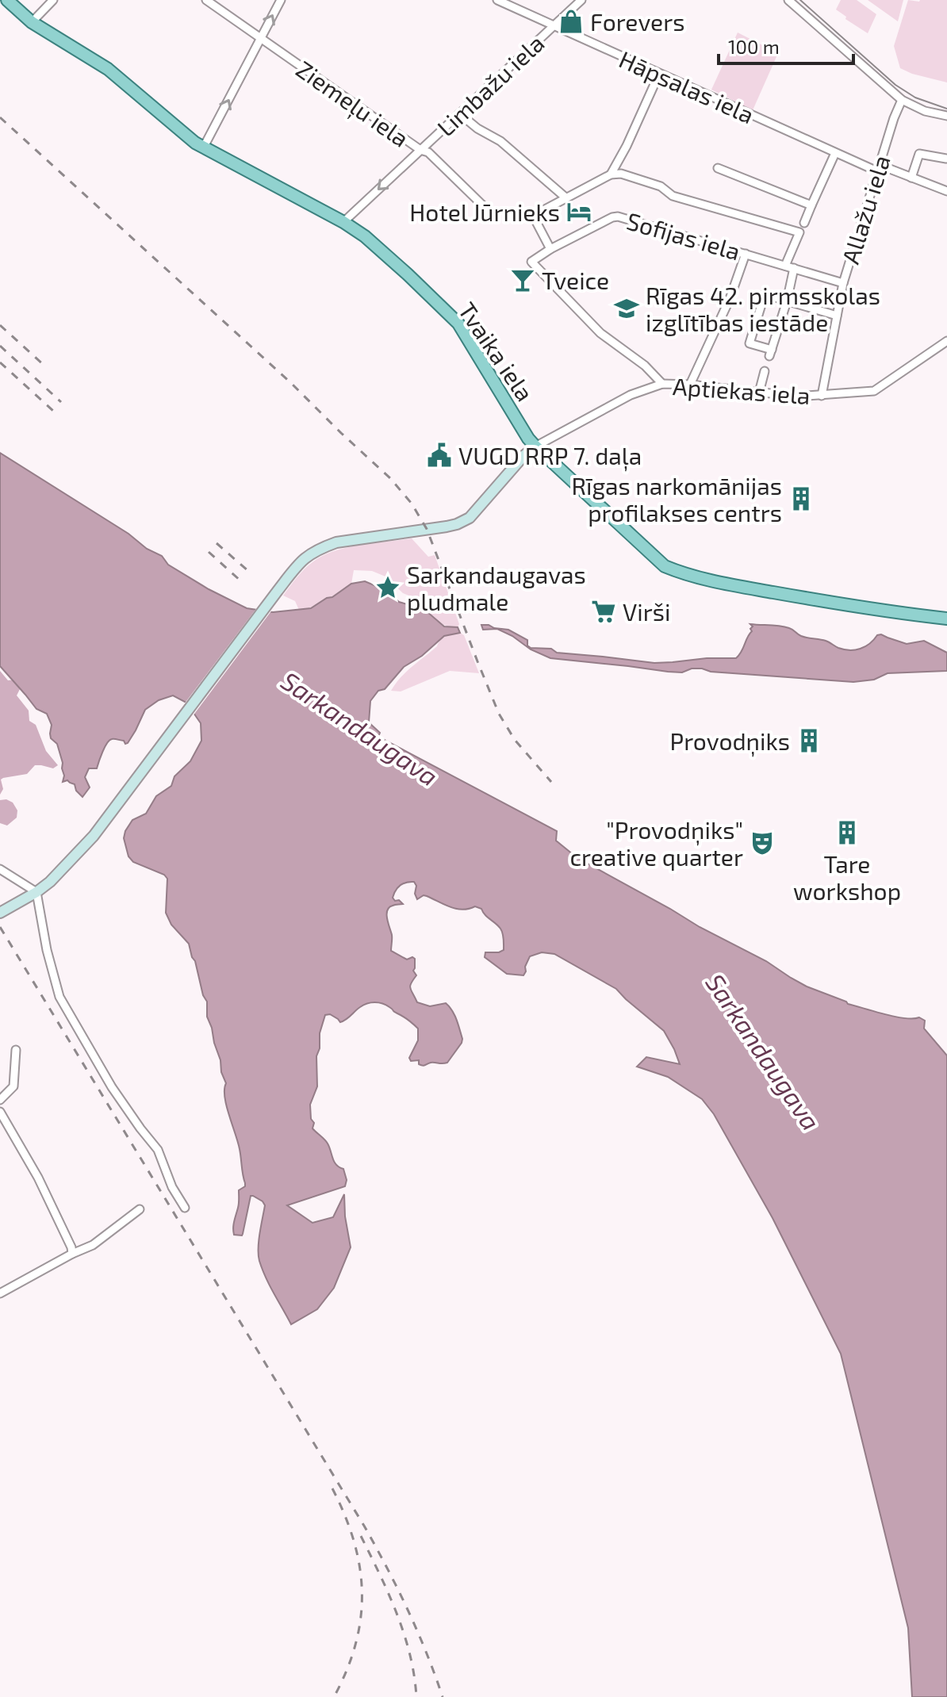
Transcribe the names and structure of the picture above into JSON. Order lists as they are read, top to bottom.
{
  "streets": {
    "main road": ["Tvaika iela"],
    "street": [
      "Limbažu iela",
      "Hāpsalas iela",
      "Ziemeļu iela",
      "Allažu iela",
      "Sofijas iela",
      "Aptiekas iela"
    ]
  },
  "crossings": [
    ["Limbažu iela", "Hāpsalas iela"],
    ["Limbažu iela", "Ziemeļu iela"],
    ["Limbažu iela", "Tvaika iela"],
    ["Hāpsalas iela", "Allažu iela"],
    ["Allažu iela", "Sofijas iela"],
    ["Allažu iela", "Aptiekas iela"],
    ["Sofijas iela", "Aptiekas iela"],
    ["Tvaika iela", "Aptiekas iela"]
  ],
  "water": ["Sarkandaugava"],
  "places": {
    "shop": ["Forevers"],
    "hotel": ["Hotel Jūrnieks"],
    "bar": ["Tveice"],
    "school or university": ["Rīgas 42. pirmsskolas izglītības iestāde"],
    "public building": ["VUGD RRP 7. daļa"],
    "building": ["Rīgas narkomānijas profilakses centrs", "Provodņiks", "Tare workshop"],
    "place": ["Sarkandaugavas pludmale"],
    "supermarket": ["Virši"],
    "theatre": ["\"Provodņiks\" creative quarter"]
  },
  "scale_bar": "100 m"
}
